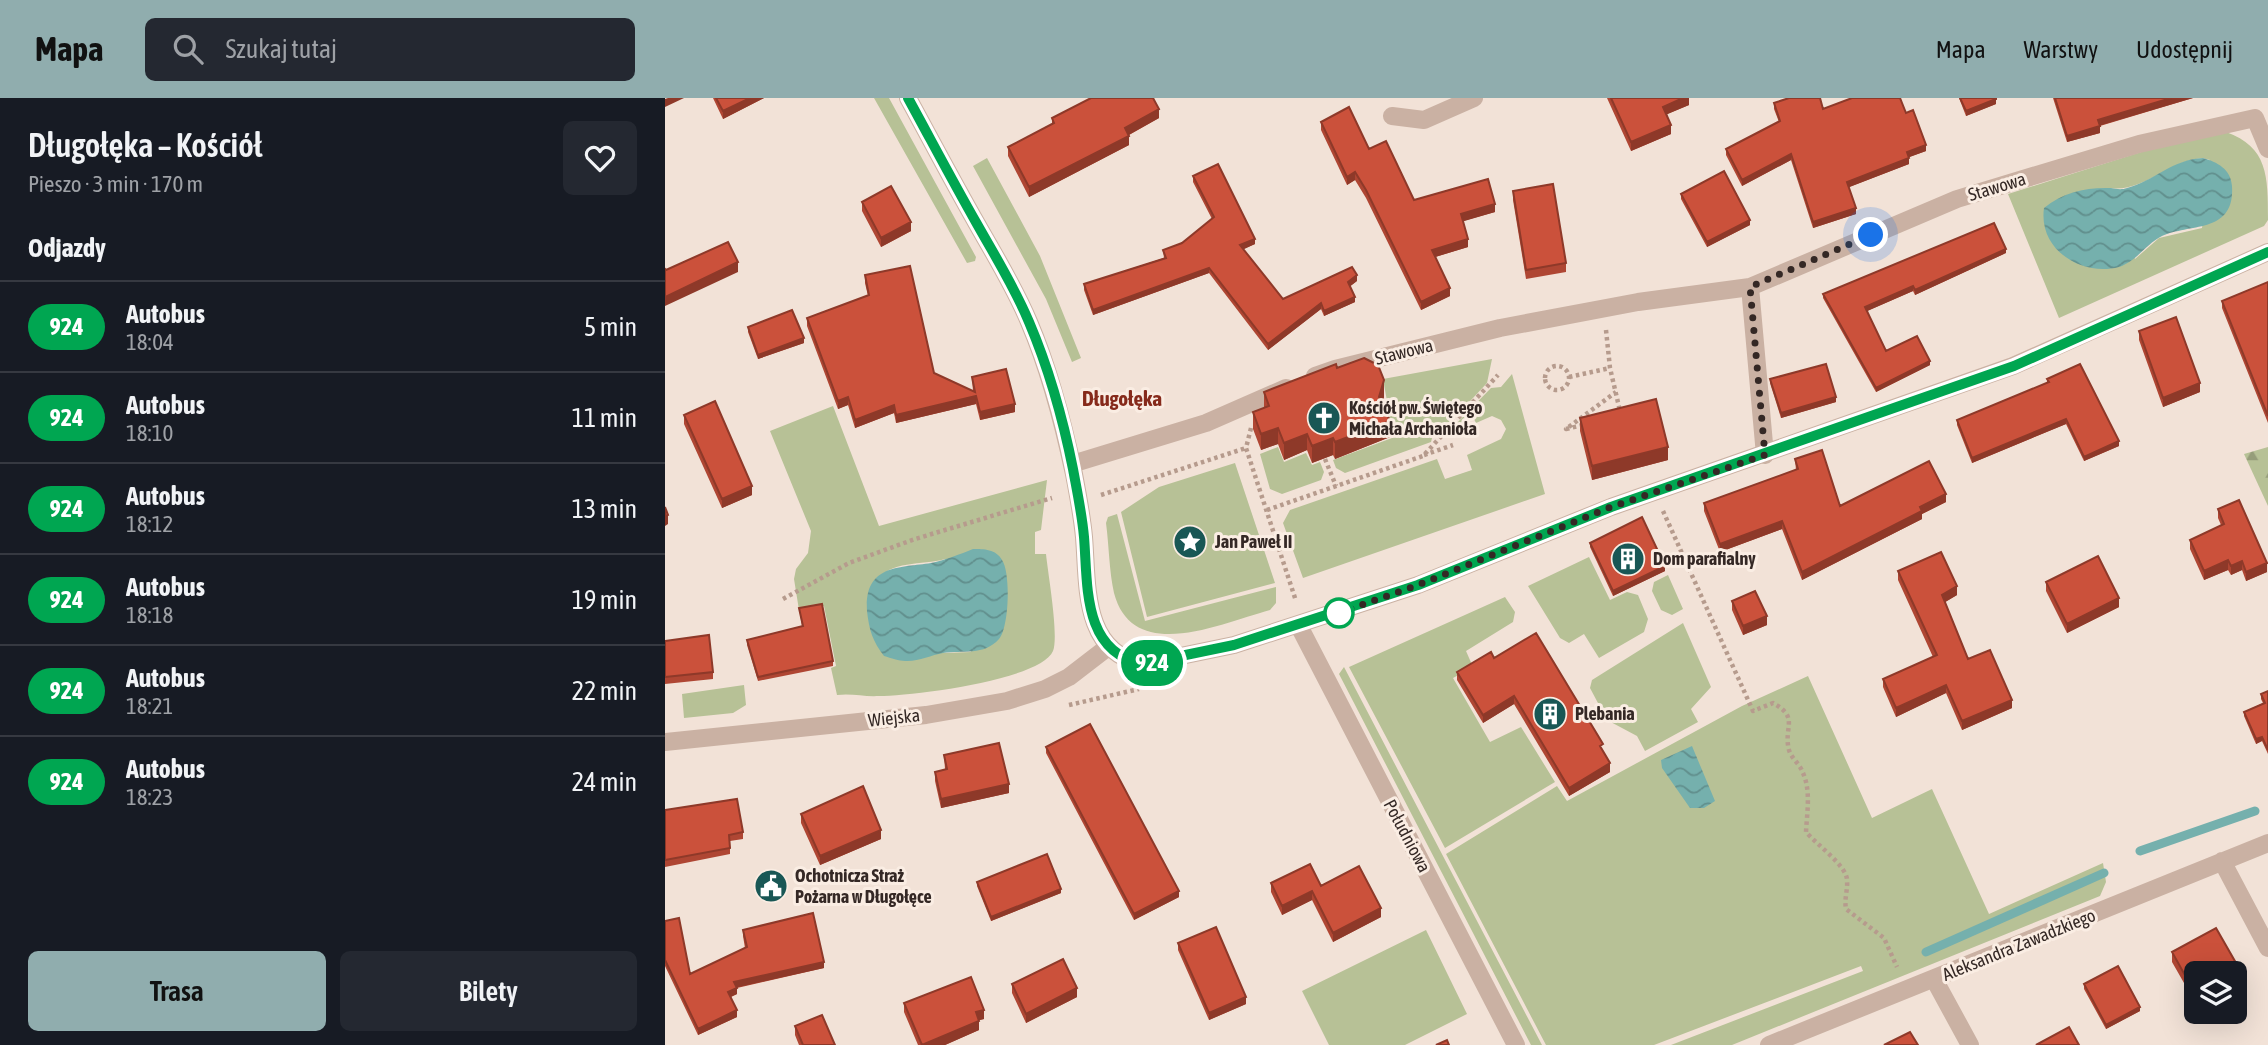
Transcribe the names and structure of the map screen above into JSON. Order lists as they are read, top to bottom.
{
  "streets": {
    "street": [
      "Stawowa",
      "Wiejska",
      "Południowa",
      "Aleksandra Zawadzkiego"
    ]
  },
  "districts": ["Długołęka"],
  "places": {
    "church": ["Kościół pw. Świętego Michała Archanioła"],
    "place": ["Jan Paweł II"],
    "building": ["Dom parafialny", "Plebania"],
    "public building": ["Ochotnicza Straż Pożarna w Długołęce"]
  },
  "lines": ["bus line 924"],
  "page": {
    "header": "Mapa",
    "search": "Szukaj tutaj",
    "nav": ["Mapa", "Warstwy", "Udostępnij"],
    "heading": [
      ["Długołęka – Kościół", "Pieszo · 3 min · 170 m"],
      "Odjazdy"
    ],
    "on_map": "924",
    "list": [
      {
        "mark": "924",
        "name": "Autobus",
        "note": "18:04",
        "value": "5 min"
      },
      {
        "mark": "924",
        "name": "Autobus",
        "note": "18:10",
        "value": "11 min"
      },
      {
        "mark": "924",
        "name": "Autobus",
        "note": "18:12",
        "value": "13 min"
      },
      {
        "mark": "924",
        "name": "Autobus",
        "note": "18:18",
        "value": "19 min"
      },
      {
        "mark": "924",
        "name": "Autobus",
        "note": "18:21",
        "value": "22 min"
      },
      {
        "mark": "924",
        "name": "Autobus",
        "note": "18:23",
        "value": "24 min"
      }
    ],
    "buttons": ["Trasa", "Bilety"]
  }
}
